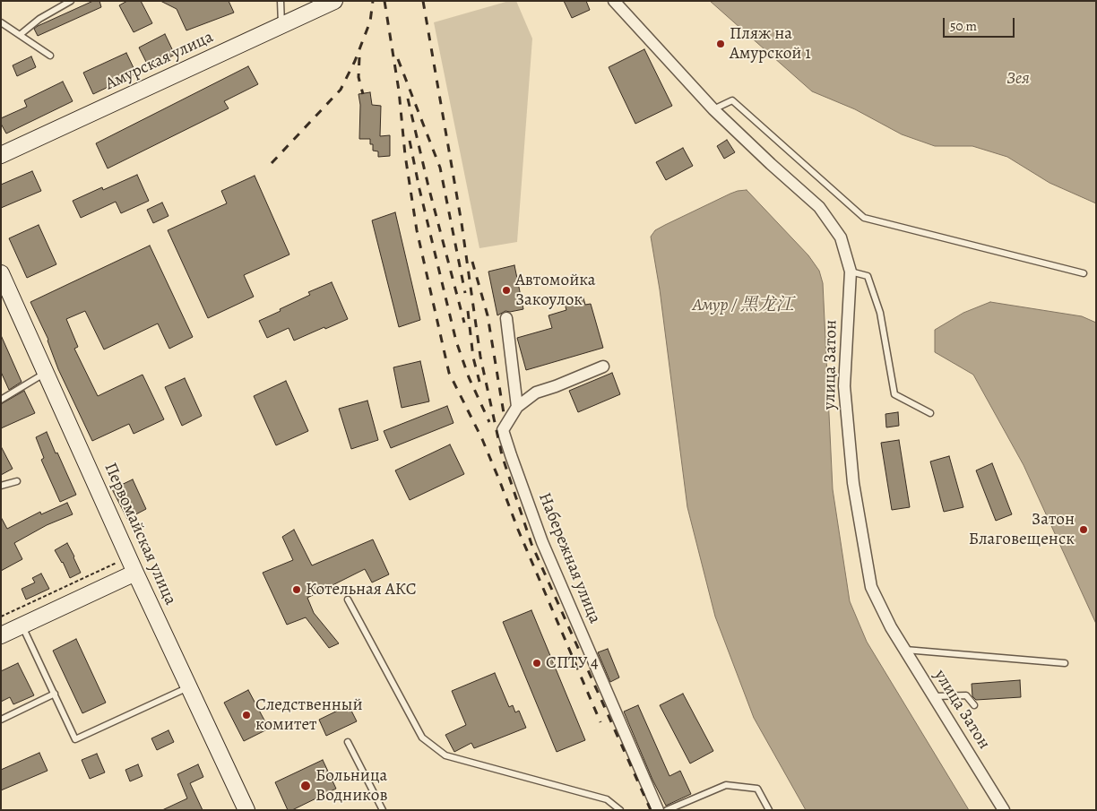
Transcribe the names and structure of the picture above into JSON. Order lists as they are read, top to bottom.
{
  "streets": {
    "street": [
      "Амурская улица",
      "улица Затон",
      "Первомайская улица",
      "Набережная улица"
    ]
  },
  "water": ["Зея", "Амур / 黑龙江"],
  "places": [
    "Пляж на Амурской 1",
    "Автомойка Закоулок",
    "Затон Благовещенск",
    "Котельная АКС",
    "СПТУ 4",
    "Следственный комитет",
    "Больница Водников"
  ],
  "scale_bar": "50 m"
}
